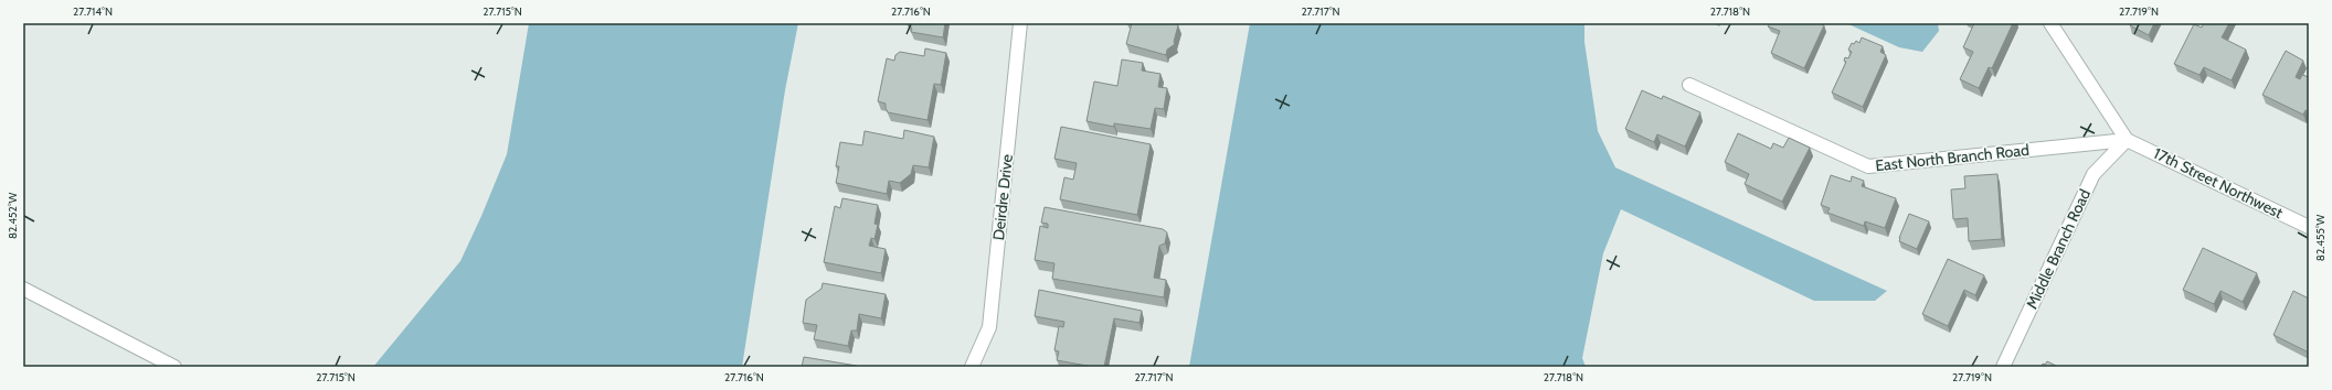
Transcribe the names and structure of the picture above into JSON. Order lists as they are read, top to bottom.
{
  "streets": {
    "street": [
      "East North Branch Road",
      "17th Street Northwest",
      "Deirdre Drive",
      "Middle Branch Road"
    ]
  },
  "crossings": [
    ["East North Branch Road", "17th Street Northwest"],
    ["East North Branch Road", "Middle Branch Road"],
    ["17th Street Northwest", "Middle Branch Road"]
  ],
  "coordinates": [
    "27.714°N",
    "27.715°N",
    "27.716°N",
    "27.717°N",
    "27.718°N",
    "27.719°N",
    "82.452°W",
    "82.455°W"
  ]
}
